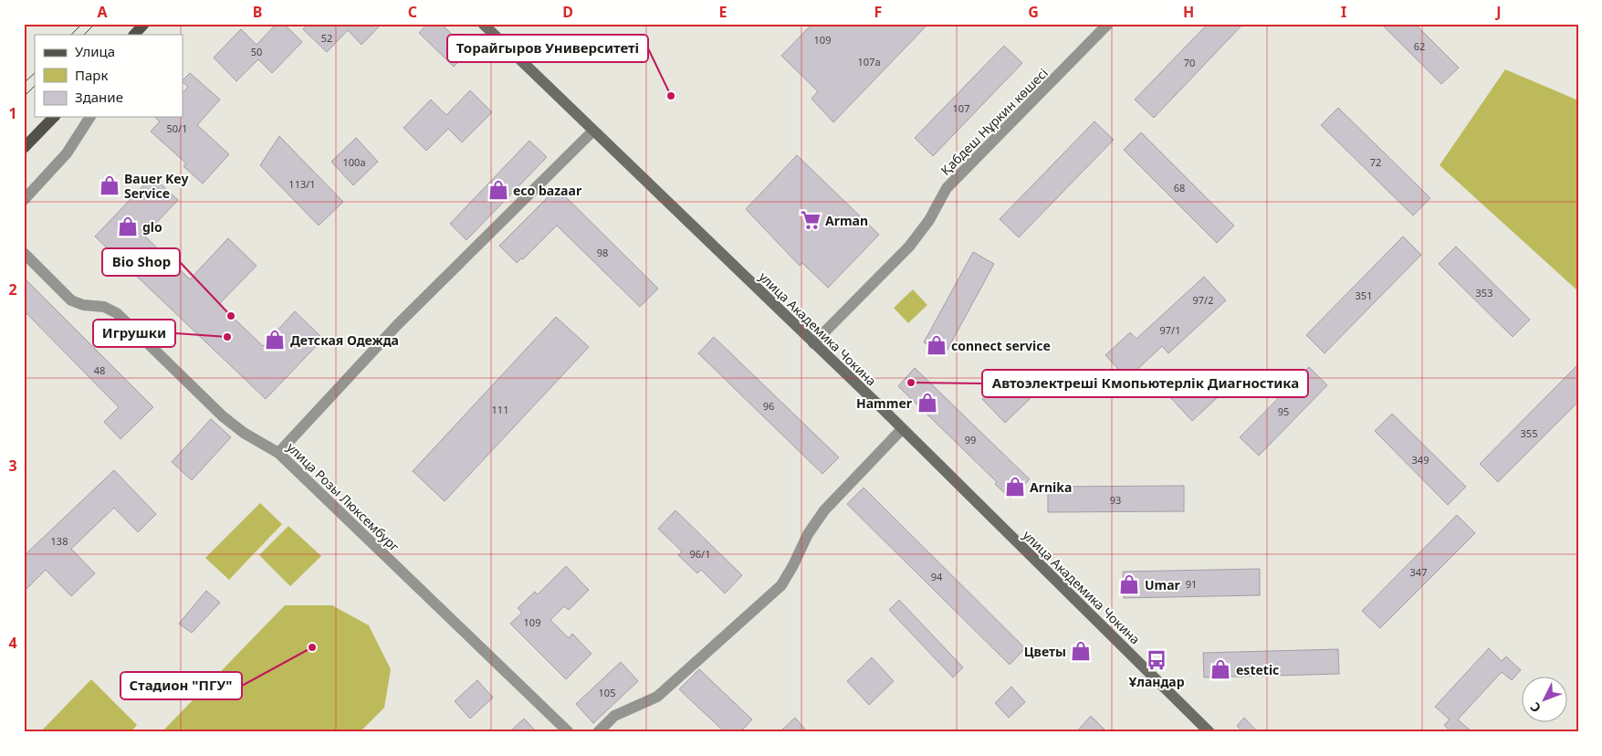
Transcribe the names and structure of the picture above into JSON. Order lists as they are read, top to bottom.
{
  "streets": {
    "main road": ["улица Академика Чокина"],
    "street": ["Қабдеш Нұркин көшесі", "улица Розы Люксембург"]
  },
  "crossings": [
    ["Қабдеш Нұркин көшесі", "улица Академика Чокина"]
  ],
  "places": {
    "other": [
      "Торайгыров Университеті",
      "Bio Shop",
      "Игрушки",
      "Автоэлектреші Кмопьютерлік Диагностика",
      "Стадион \"ПГУ\""
    ],
    "shop": [
      "Bauer Key Service",
      "eco bazaar",
      "glo",
      "Детская Одежда",
      "connect service",
      "Hammer",
      "Arnika",
      "Umar",
      "Цветы",
      "estetic"
    ],
    "supermarket": ["Arman"],
    "bus stop": ["Ұландар"]
  },
  "house_numbers": [
    "52",
    "109",
    "62",
    "50",
    "107а",
    "70",
    "107",
    "50/1",
    "100а",
    "72",
    "113/1",
    "68",
    "98",
    "353",
    "351",
    "97/2",
    "97/1",
    "48",
    "96",
    "111",
    "95",
    "355",
    "99",
    "349",
    "93",
    "138",
    "96/1",
    "347",
    "94",
    "91",
    "109",
    "105"
  ],
  "legend": ["Улица", "Парк", "Здание"],
  "north": "bottom left",
  "grid": {
    "columns": [
      "A",
      "B",
      "C",
      "D",
      "E",
      "F",
      "G",
      "H",
      "I",
      "J"
    ],
    "rows": [
      "1",
      "2",
      "3",
      "4"
    ]
  }
}
